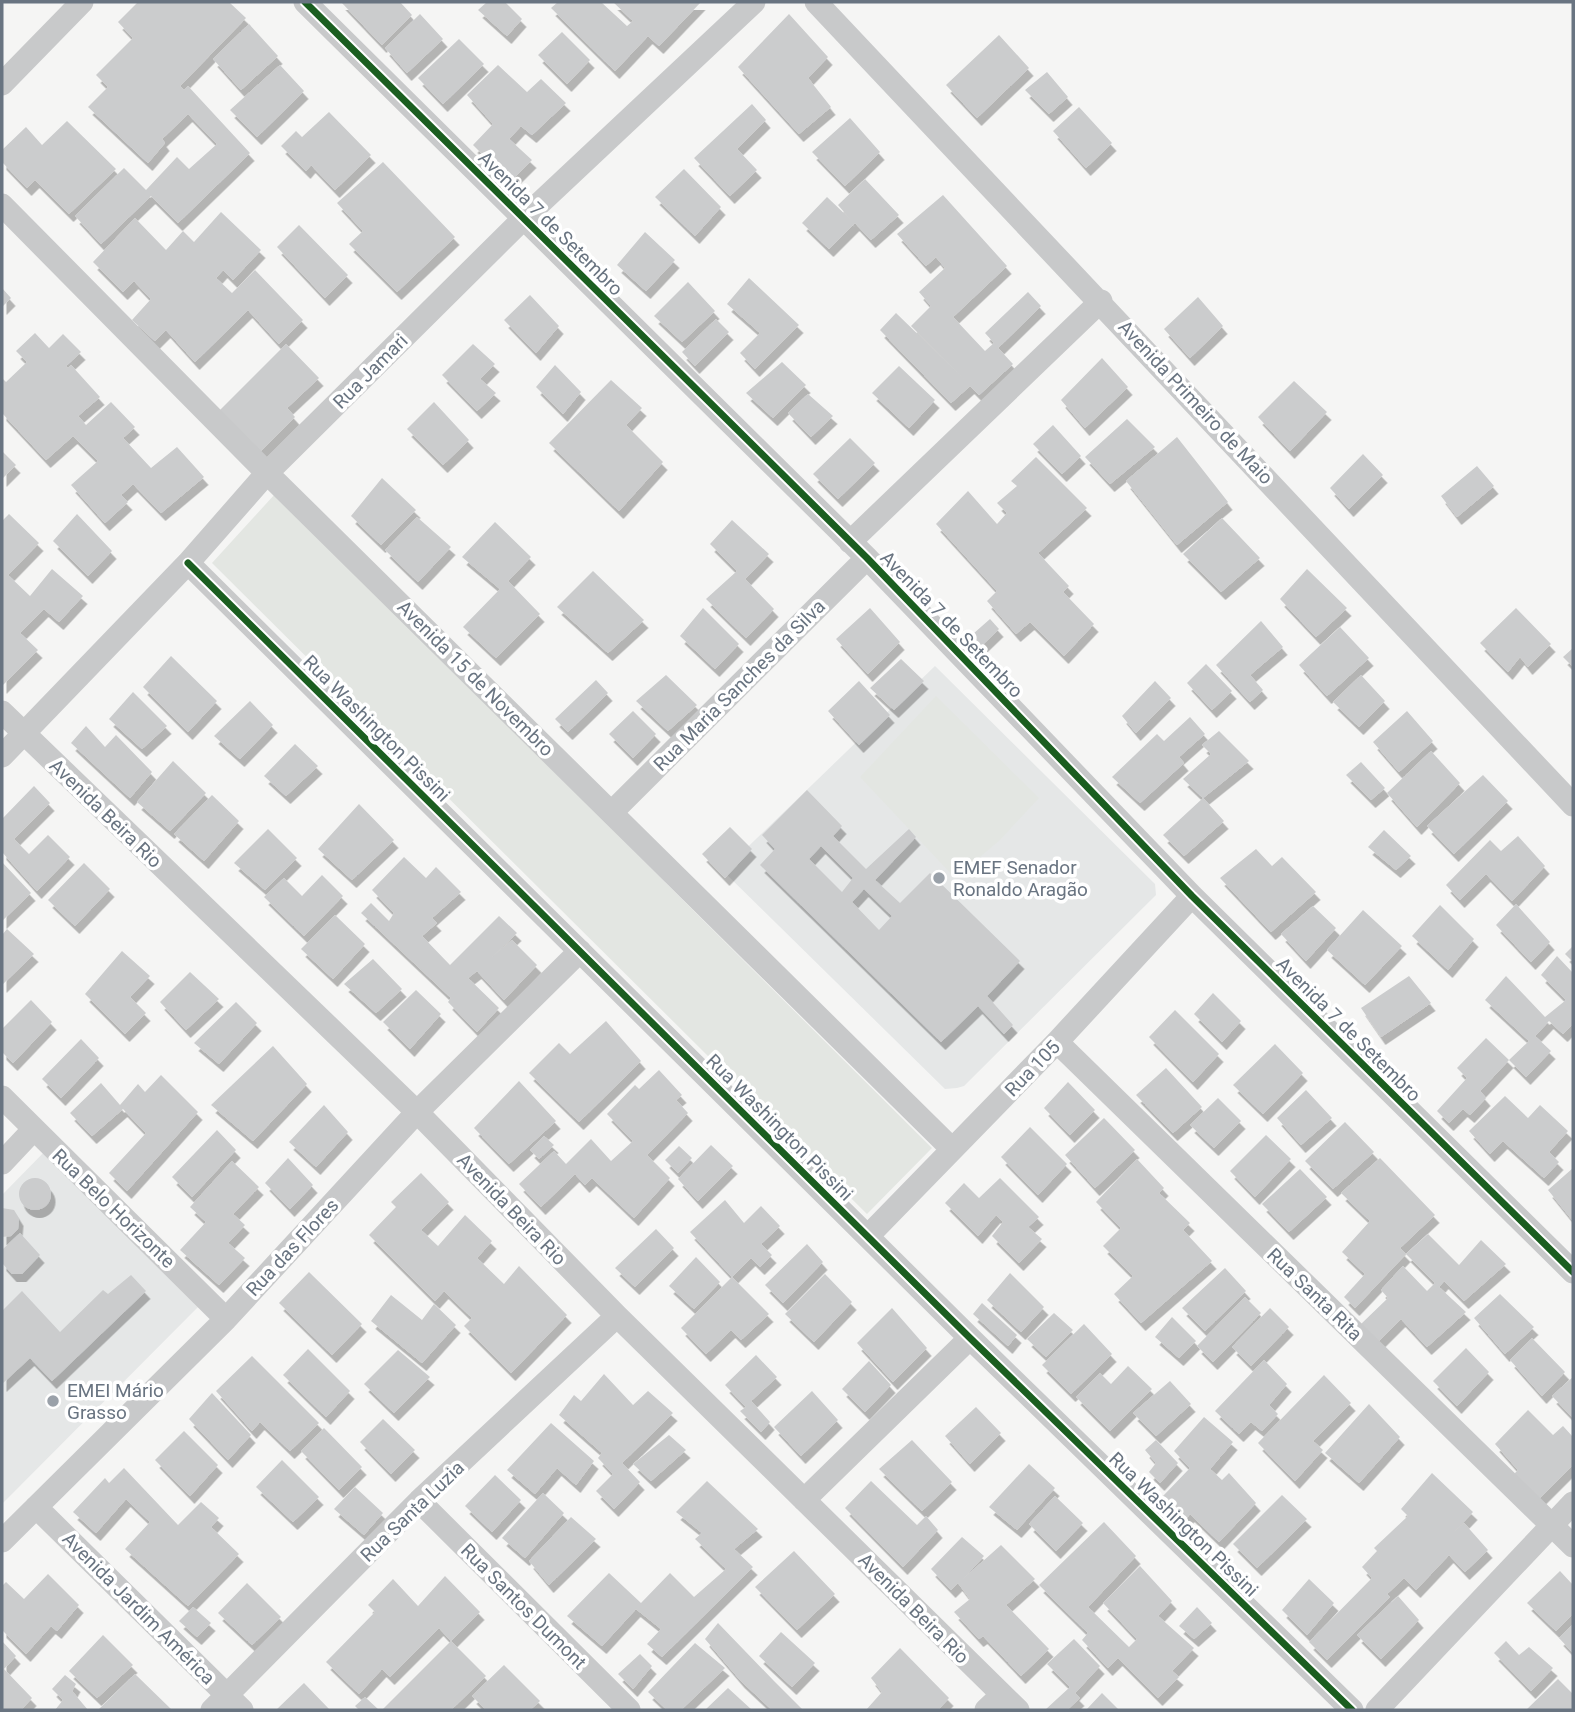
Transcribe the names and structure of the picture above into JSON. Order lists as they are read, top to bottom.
{
  "streets": {
    "street": [
      "Avenida 7 de Setembro",
      "Rua Jamari",
      "Avenida Primeiro de Maio",
      "Avenida 15 de Novembro",
      "Rua Maria Sanches da Silva",
      "Rua Washington Pissini",
      "Avenida Beira Rio",
      "Rua 105",
      "Rua Belo Horizonte",
      "Rua das Flores",
      "Rua Santa Rita",
      "Rua Santa Luzia",
      "Rua Santos Dumont",
      "Avenida Jardim América"
    ]
  },
  "crossings": [
    ["Avenida 7 de Setembro", "Rua Jamari"],
    ["Avenida 7 de Setembro", "Rua Maria Sanches da Silva"],
    ["Avenida 7 de Setembro", "Rua 105"],
    ["Rua Jamari", "Avenida 15 de Novembro"],
    ["Rua Jamari", "Rua Washington Pissini"],
    ["Rua Jamari", "Avenida Beira Rio"],
    ["Avenida 15 de Novembro", "Rua Maria Sanches da Silva"],
    ["Avenida 15 de Novembro", "Rua 105"],
    ["Rua Washington Pissini", "Rua 105"],
    ["Rua Washington Pissini", "Rua das Flores"],
    ["Avenida Beira Rio", "Rua das Flores"],
    ["Avenida Beira Rio", "Rua Santa Luzia"],
    ["Rua 105", "Rua Santa Rita"],
    ["Rua Belo Horizonte", "Rua das Flores"],
    ["Rua das Flores", "Avenida Jardim América"],
    ["Rua Santa Luzia", "Rua Santos Dumont"],
    ["Rua Santa Luzia", "Avenida Jardim América"]
  ],
  "places": ["EMEF Senador Ronaldo Aragão", "EMEI Mário Grasso"]
}
